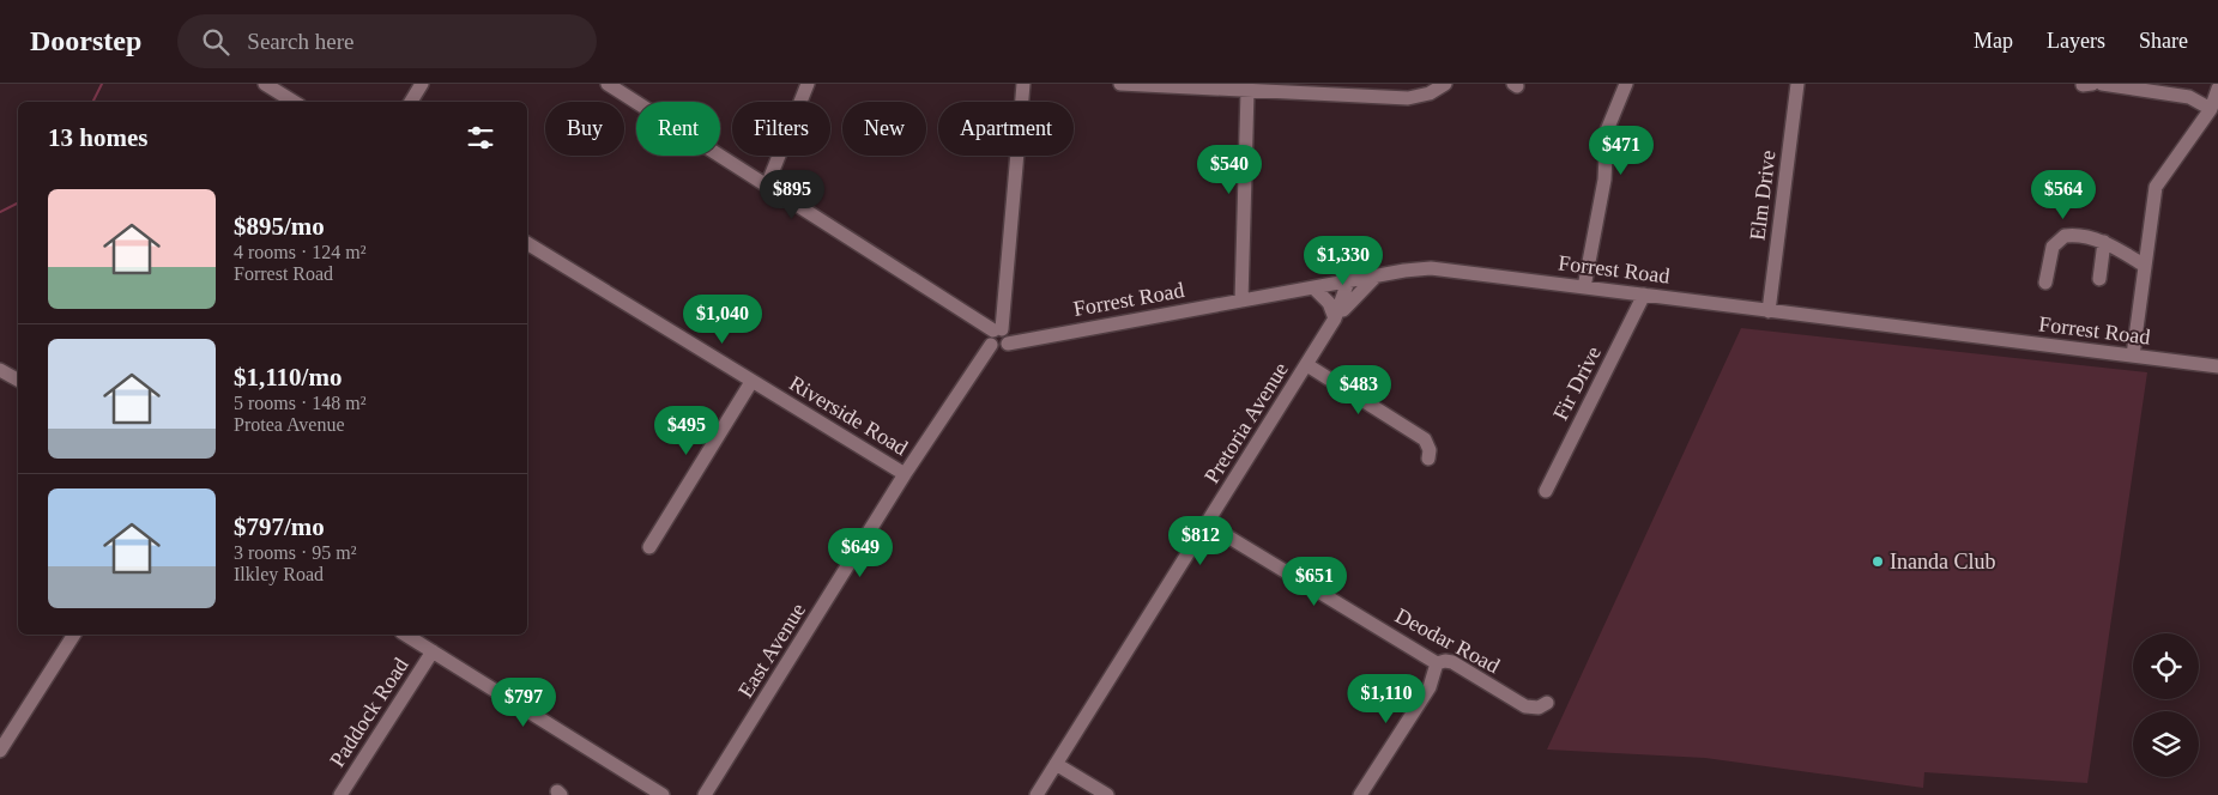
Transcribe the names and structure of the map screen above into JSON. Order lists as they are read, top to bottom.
{
  "streets": {
    "street": [
      "Elm Drive",
      "Forrest Road",
      "Fir Drive",
      "Riverside Road",
      "Pretoria Avenue",
      "Deodar Road",
      "East Avenue",
      "Paddock Road"
    ]
  },
  "crossings": [
    ["Elm Drive", "Forrest Road"],
    ["Forrest Road", "Fir Drive"],
    ["Forrest Road", "Pretoria Avenue"],
    ["Forrest Road", "East Avenue"],
    ["Riverside Road", "East Avenue"],
    ["Pretoria Avenue", "Deodar Road"]
  ],
  "places": ["Inanda Club"],
  "page": {
    "header": "Doorstep",
    "search": "Search here",
    "nav": ["Map", "Layers", "Share"],
    "chip": [
      "Buy",
      "Rent",
      "Filters",
      "New",
      "Apartment"
    ],
    "heading": "13 homes",
    "price": [
      "$471",
      "$540",
      "$895",
      "$564",
      "$1,330",
      "$1,040",
      "$483",
      "$495",
      "$812",
      "$649",
      "$651",
      "$1,110",
      "$797"
    ],
    "list": [
      {
        "name": "$895/mo",
        "note": "4 rooms · 124 m² · Forrest Road"
      },
      {
        "name": "$1,110/mo",
        "note": "5 rooms · 148 m² · Protea Avenue"
      },
      {
        "name": "$797/mo",
        "note": "3 rooms · 95 m² · Ilkley Road"
      }
    ]
  }
}
